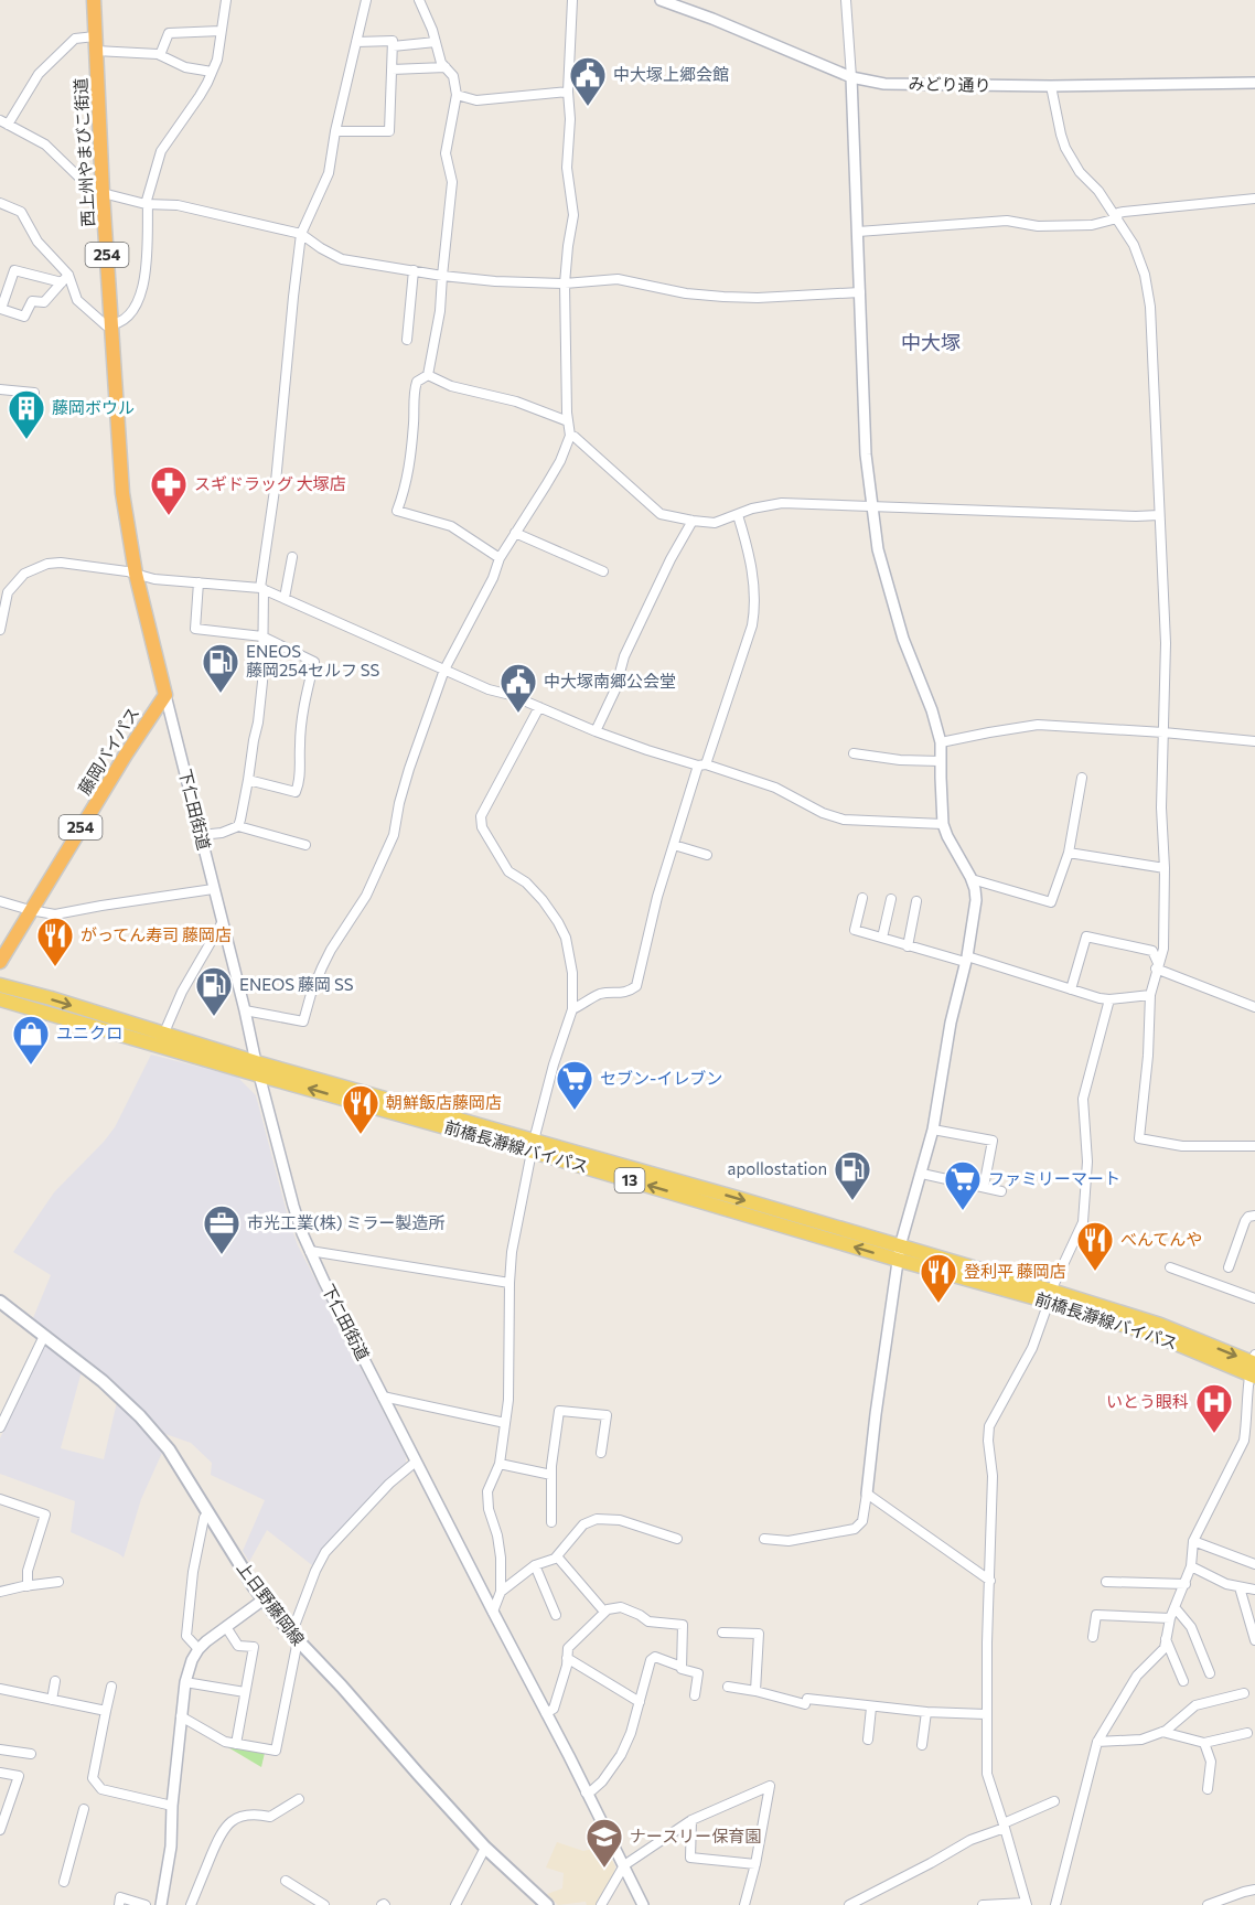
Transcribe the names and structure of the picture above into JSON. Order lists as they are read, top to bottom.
{
  "streets": {
    "highway": ["西上州やまびこ街道", "254", "藤岡バイパス"],
    "main road": ["前橋長瀞線バイパス", "13", "上日野藤岡線"],
    "street": ["みどり通り", "下仁田街道"]
  },
  "crossings": [
    ["西上州やまびこ街道", "藤岡バイパス"],
    ["西上州やまびこ街道", "下仁田街道"],
    ["藤岡バイパス", "下仁田街道"],
    ["下仁田街道", "前橋長瀞線バイパス"]
  ],
  "districts": ["中大塚"],
  "places": {
    "public building": ["中大塚上郷会館", "中大塚南郷公会堂"],
    "building": ["藤岡ボウル"],
    "pharmacy": ["スギドラッグ 大塚店"],
    "fuel station": ["ENEOS 藤岡254セルフ SS", "ENEOS 藤岡 SS", "apollostation"],
    "restaurant": [
      "がってん寿司 藤岡店",
      "朝鮮飯店藤岡店",
      "べんてんや",
      "登利平 藤岡店"
    ],
    "shop": ["ユニクロ"],
    "supermarket": ["セブン-イレブン", "ファミリーマート"],
    "office": ["市光工業(株) ミラー製造所"],
    "hospital": ["いとう眼科"],
    "school or university": ["ナースリー保育園"]
  }
}
